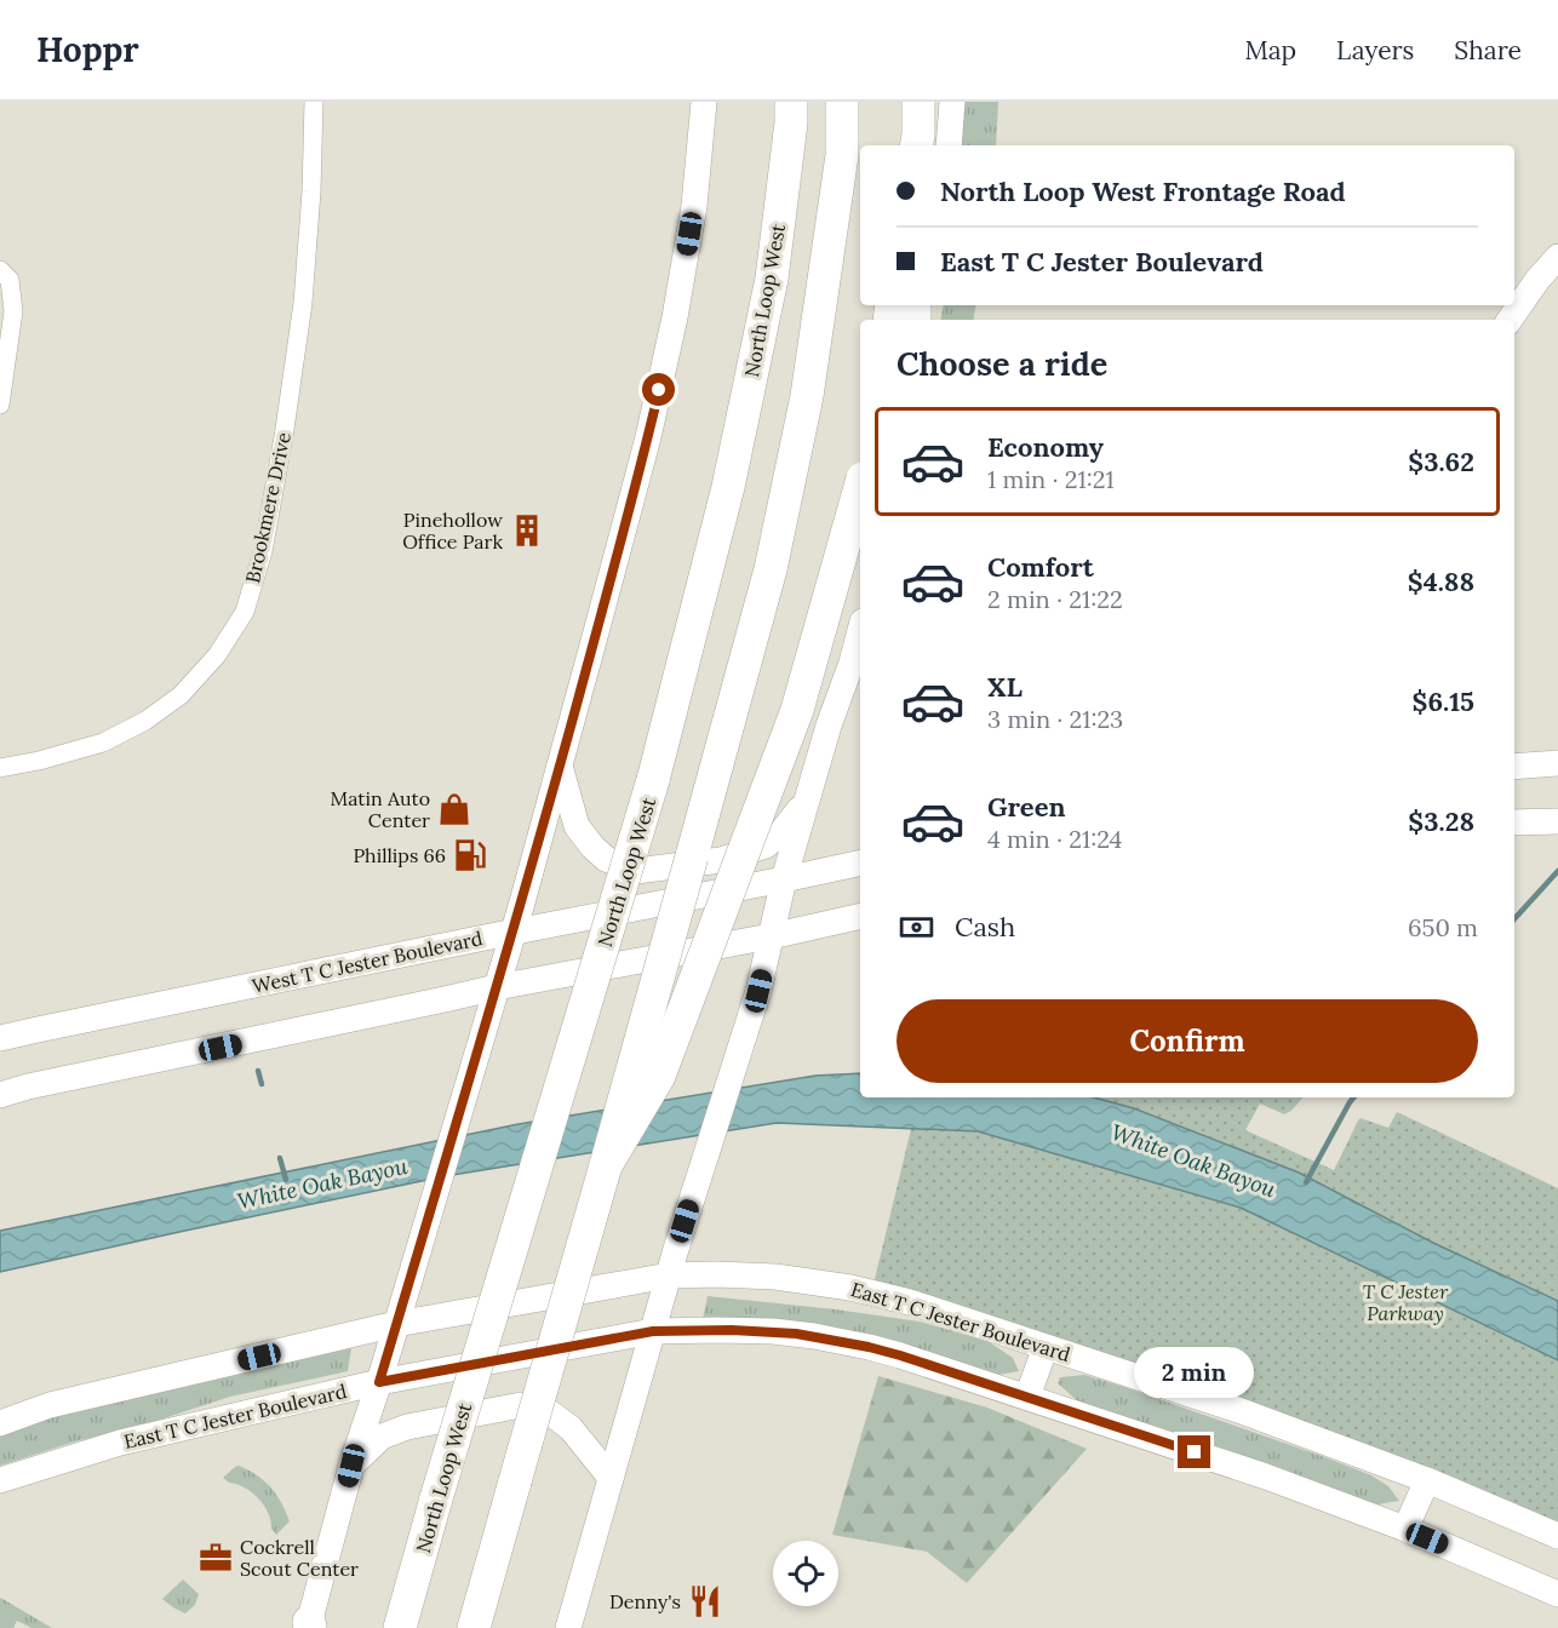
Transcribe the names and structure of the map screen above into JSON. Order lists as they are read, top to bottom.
{
  "streets": {
    "highway": ["North Loop West"],
    "main road": ["West T C Jester Boulevard", "East T C Jester Boulevard"],
    "street": ["Brookmere Drive"]
  },
  "water": ["White Oak Bayou"],
  "parks": ["T C Jester Parkway"],
  "places": {
    "building": ["Pinehollow Office Park"],
    "shop": ["Matin Auto Center"],
    "fuel station": ["Phillips 66"],
    "office": ["Cockrell Scout Center"],
    "restaurant": ["Denny's"]
  },
  "page": {
    "header": "Hoppr",
    "nav": ["Map", "Layers", "Share"],
    "banner": ["North Loop West Frontage Road", "East T C Jester Boulevard"],
    "heading": "Choose a ride",
    "list": [
      {
        "name": "Economy",
        "note": "1 min · 21:21",
        "value": "$3.62"
      },
      {
        "name": "Comfort",
        "note": "2 min · 21:22",
        "value": "$4.88"
      },
      {
        "name": "XL",
        "note": "3 min · 21:23",
        "value": "$6.15"
      },
      {
        "name": "Green",
        "note": "4 min · 21:24",
        "value": "$3.28"
      }
    ],
    "pay": ["Cash", "650 m"],
    "buttons": "Confirm",
    "bubble": "2 min"
  }
}
